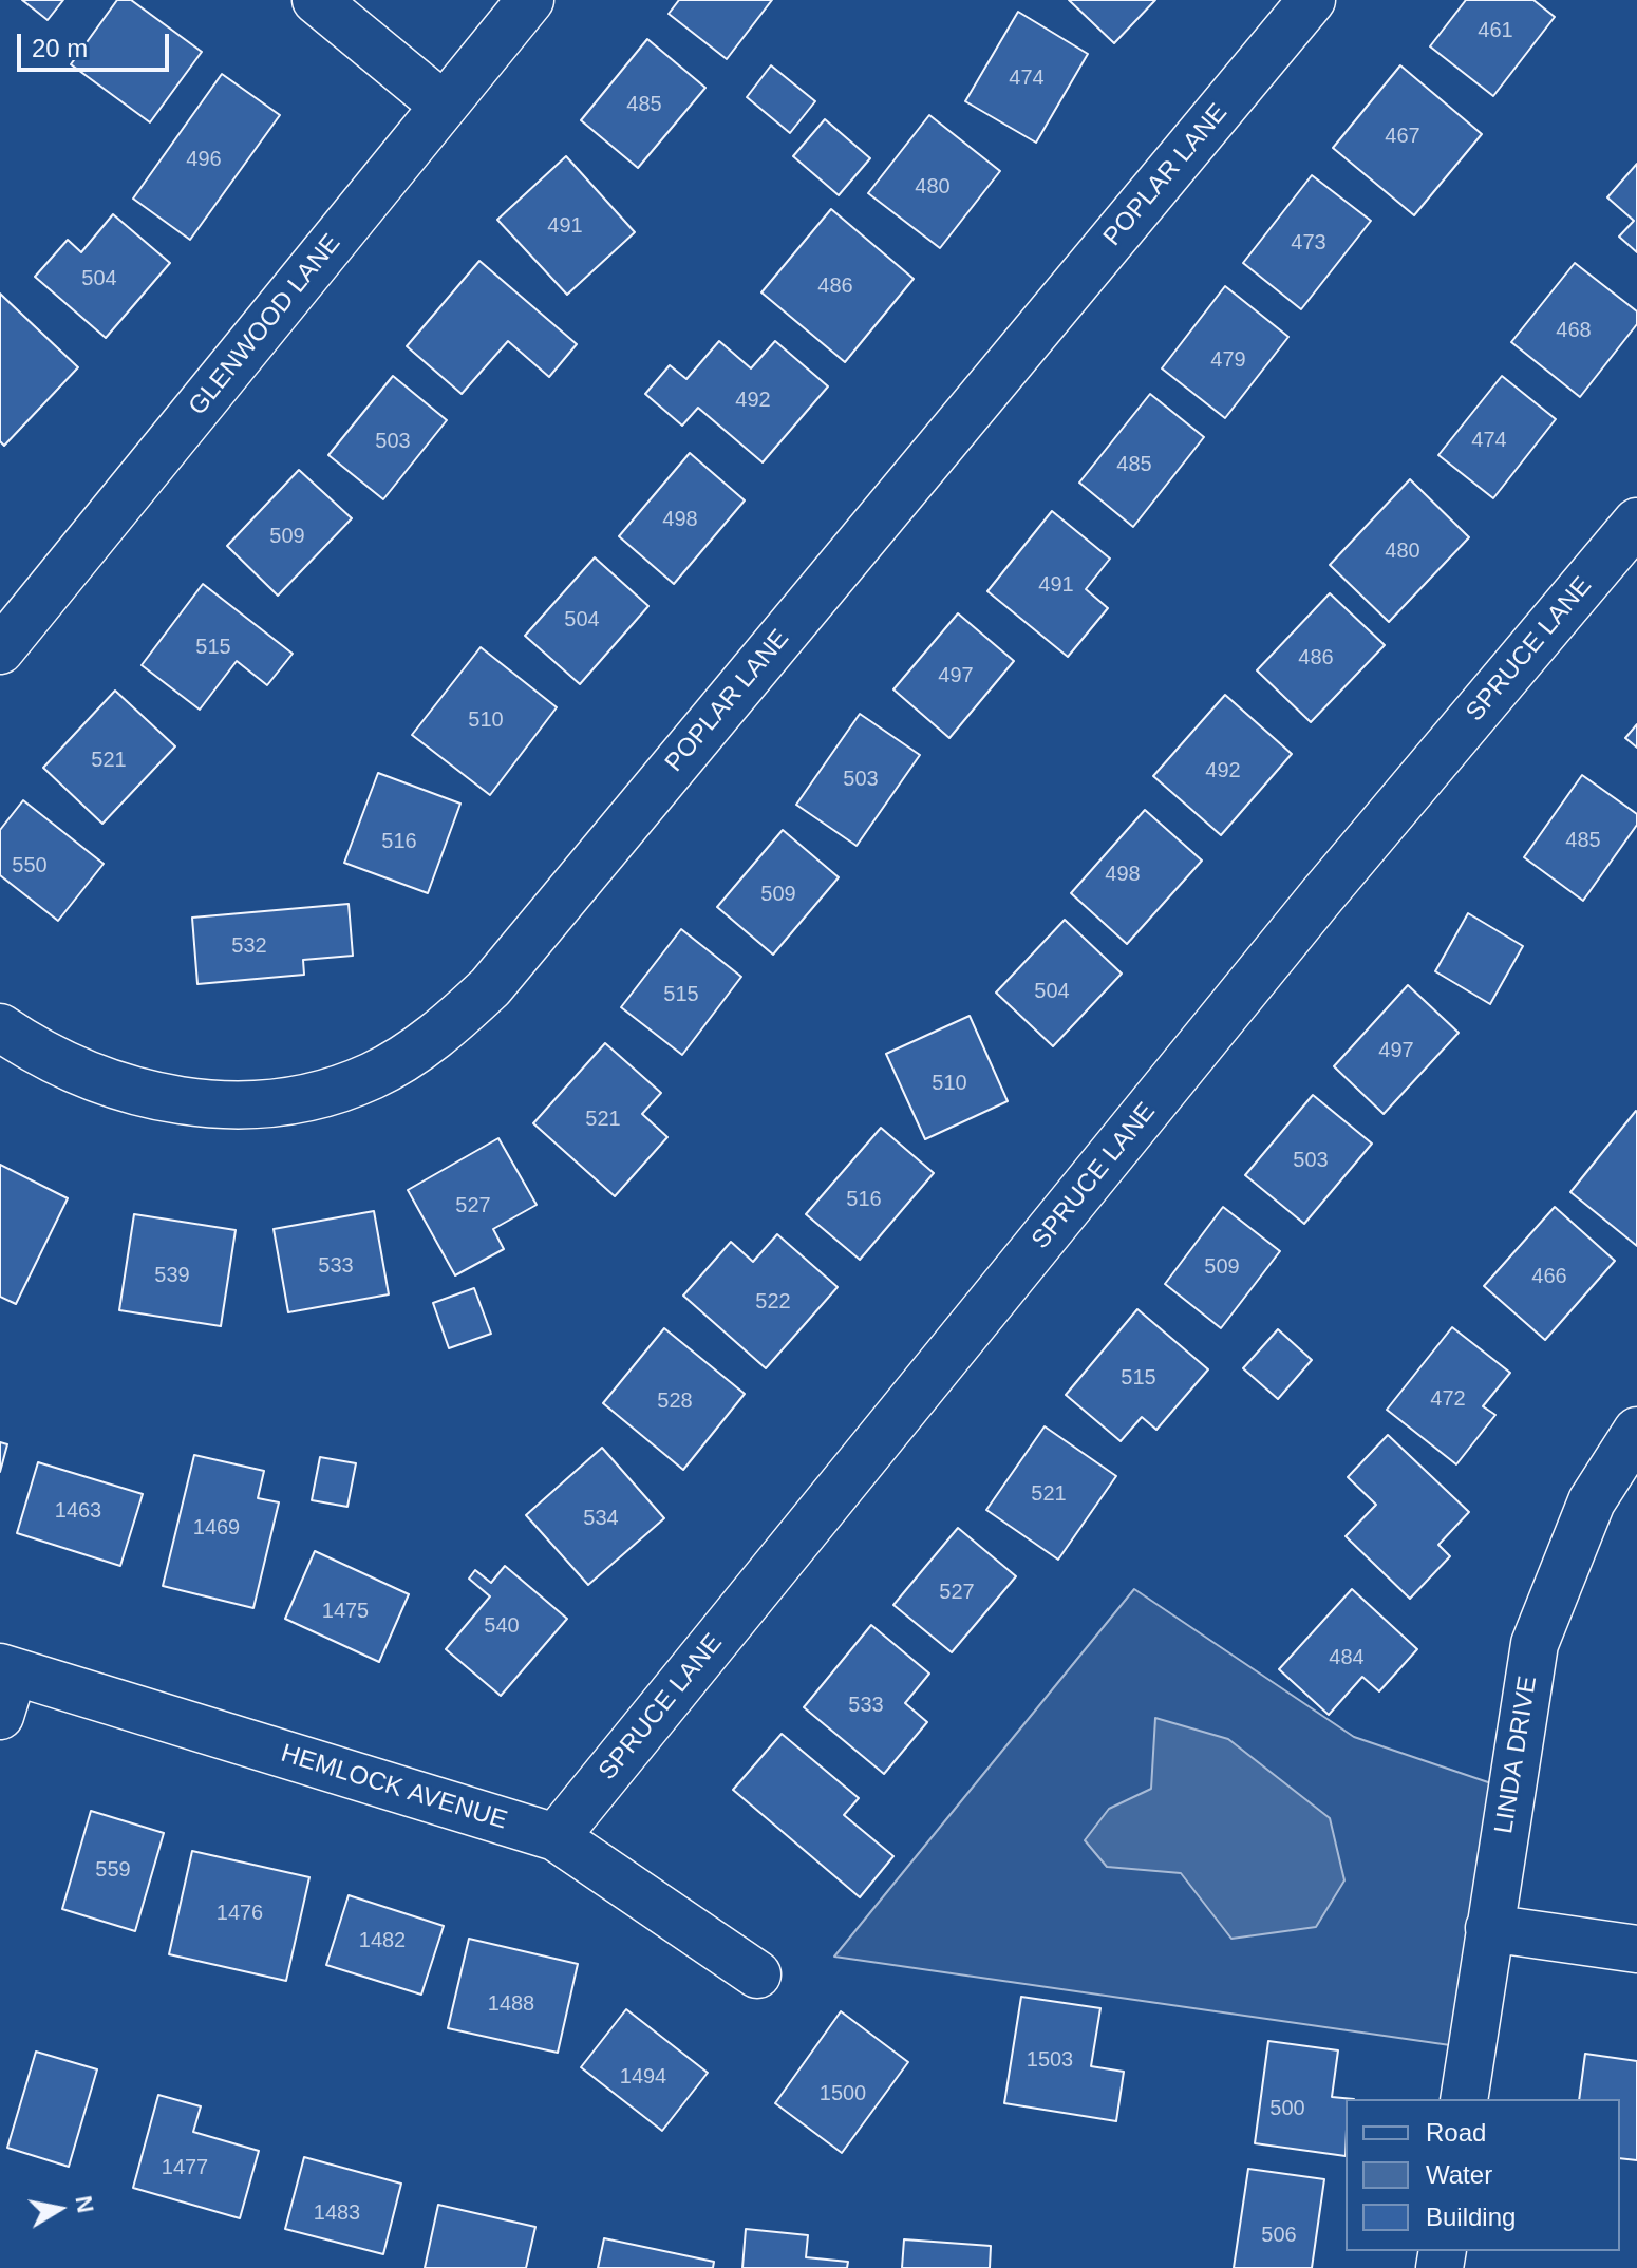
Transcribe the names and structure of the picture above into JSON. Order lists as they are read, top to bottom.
{
  "streets": {
    "street": [
      "POPLAR LANE",
      "GLENWOOD LANE",
      "SPRUCE LANE",
      "LINDA DRIVE",
      "HEMLOCK AVENUE"
    ]
  },
  "crossings": [
    ["SPRUCE LANE", "HEMLOCK AVENUE"]
  ],
  "house_numbers": [
    "461",
    "474",
    "485",
    "467",
    "496",
    "480",
    "491",
    "473",
    "504",
    "486",
    "468",
    "479",
    "492",
    "474",
    "503",
    "485",
    "498",
    "509",
    "480",
    "491",
    "504",
    "515",
    "486",
    "497",
    "510",
    "521",
    "492",
    "503",
    "485",
    "516",
    "550",
    "498",
    "509",
    "532",
    "504",
    "515",
    "497",
    "510",
    "521",
    "503",
    "516",
    "527",
    "533",
    "509",
    "539",
    "466",
    "522",
    "515",
    "472",
    "528",
    "521",
    "1463",
    "534",
    "1469",
    "527",
    "1475",
    "540",
    "484",
    "533",
    "559",
    "1476",
    "1482",
    "1488",
    "1503",
    "1494",
    "1500",
    "500",
    "1477",
    "1483",
    "506"
  ],
  "legend": ["Road", "Water", "Building"],
  "scale_bar": "20 m",
  "north": "right"
}
